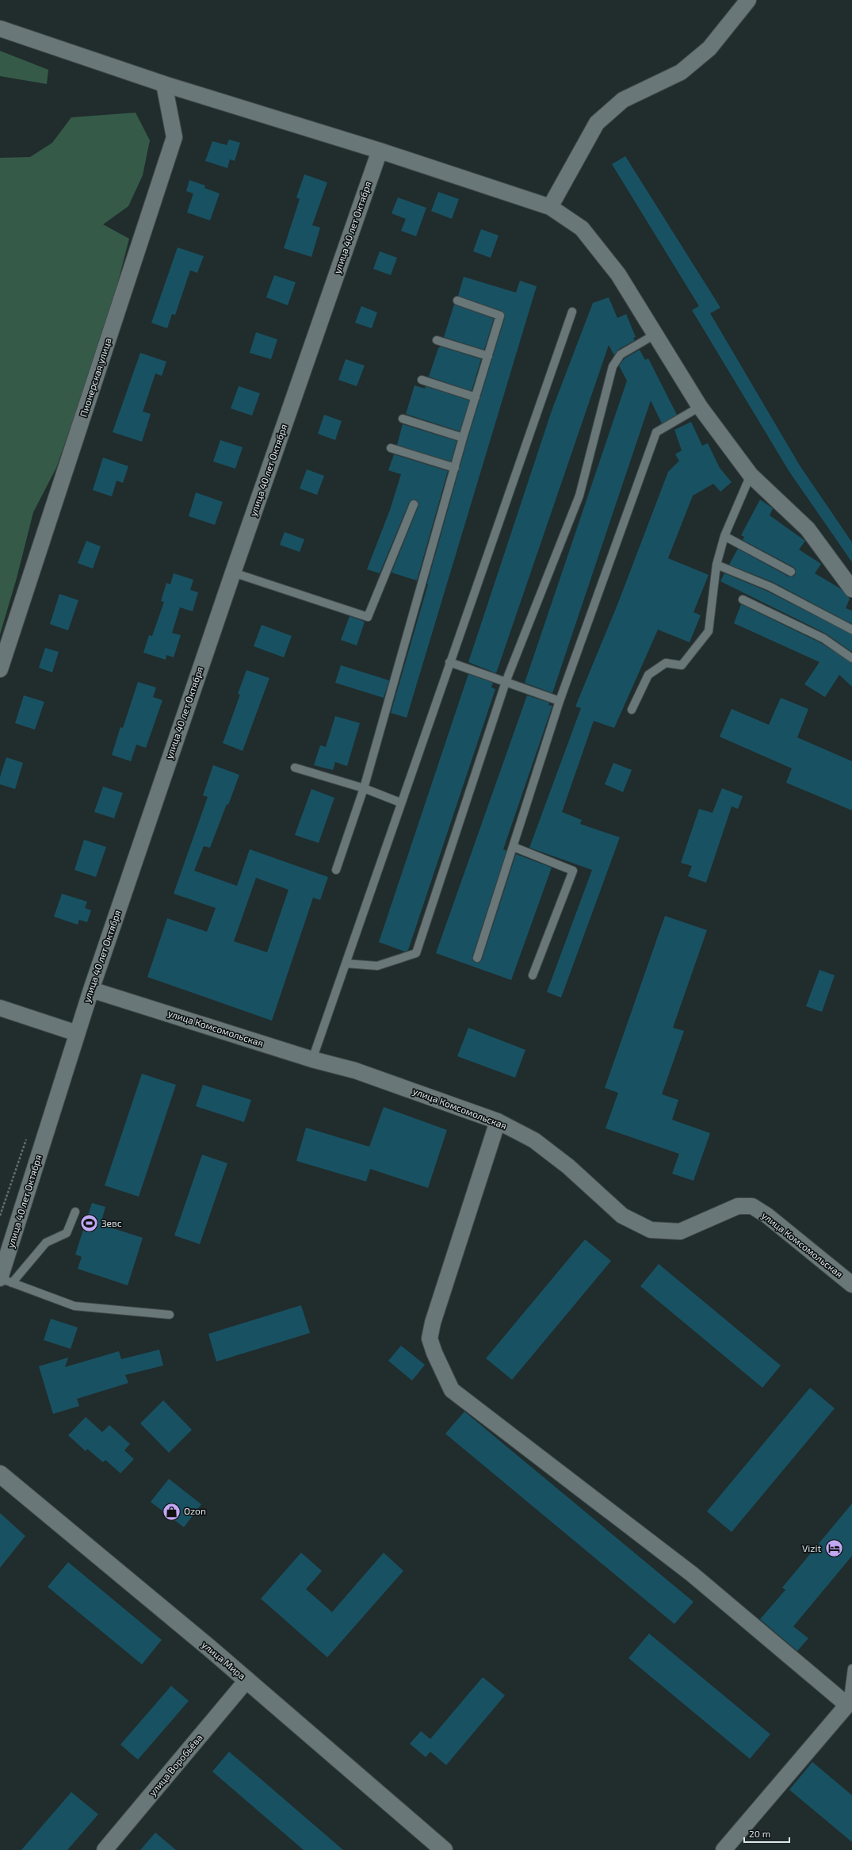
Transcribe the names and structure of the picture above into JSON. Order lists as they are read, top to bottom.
{
  "streets": {
    "street": [
      "улица 40 лет Октября",
      "Пионерская улица",
      "улица Комсомольская",
      "улица Мира",
      "улица Воробьёва"
    ]
  },
  "crossings": [
    ["улица 40 лет Октября", "улица Комсомольская"],
    ["улица Мира", "улица Воробьёва"]
  ],
  "places": {
    "sports": ["Зевс"],
    "shop": ["Ozon"],
    "hotel": ["Vizit"]
  },
  "scale_bar": "20 m"
}
